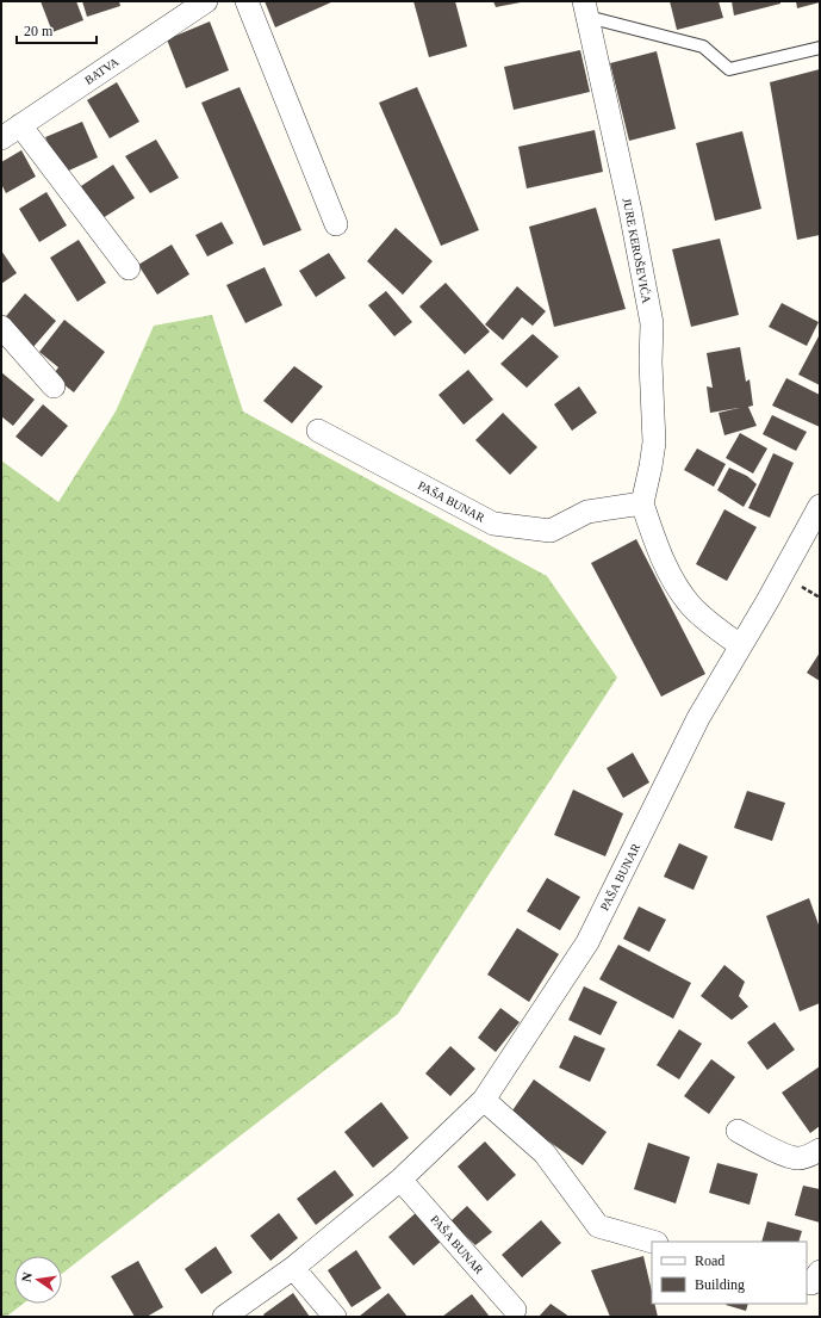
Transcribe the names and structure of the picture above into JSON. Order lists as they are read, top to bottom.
{
  "streets": {
    "street": ["BATVA", "JURE KEROŠEVIĆA", "PAŠA BUNAR"]
  },
  "crossings": [
    ["JURE KEROŠEVIĆA", "PAŠA BUNAR"]
  ],
  "legend": ["Road", "Building"],
  "scale_bar": "20 m",
  "north": "left"
}
